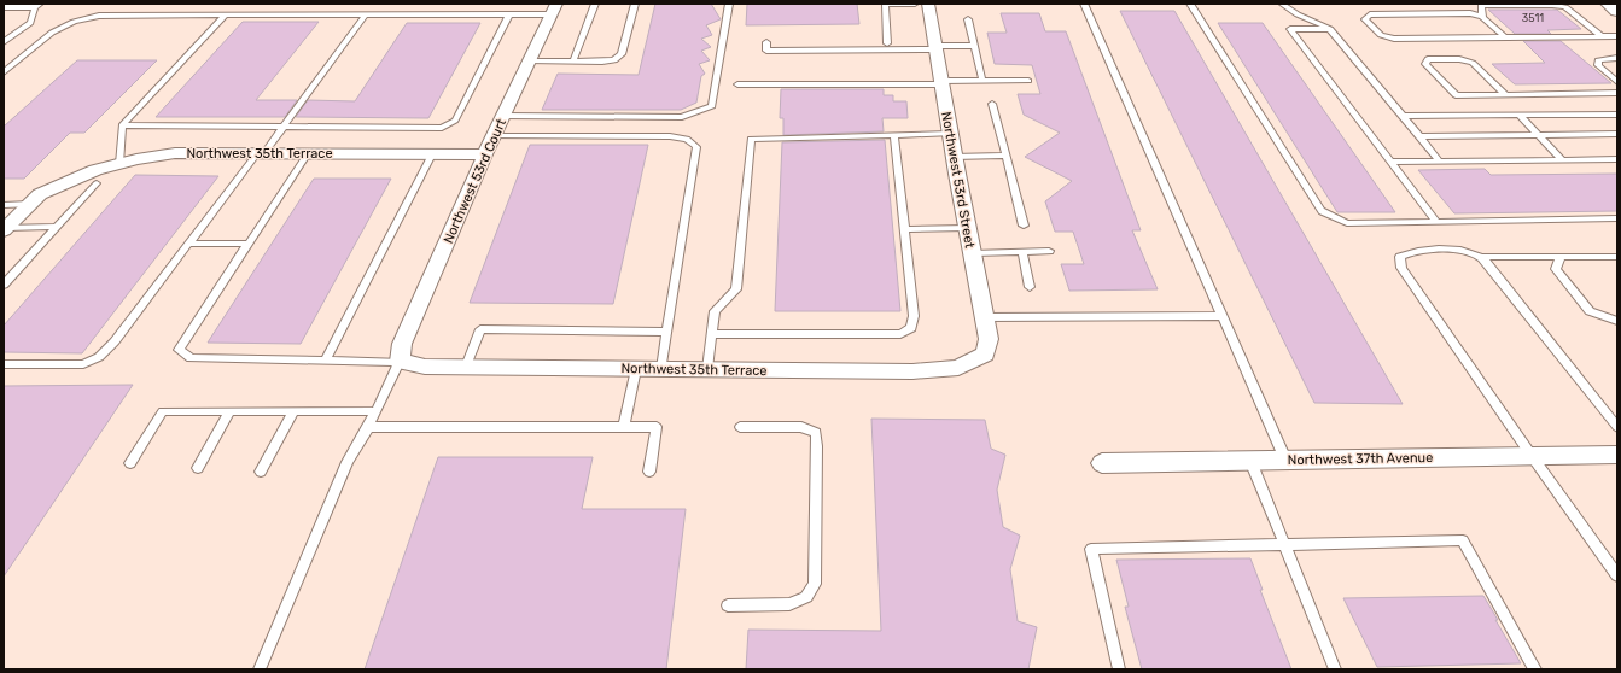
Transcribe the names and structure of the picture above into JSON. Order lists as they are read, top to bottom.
{
  "streets": {
    "street": [
      "Northwest 35th Terrace",
      "Northwest 53rd Street",
      "Northwest 53rd Court",
      "Northwest 37th Avenue"
    ]
  },
  "crossings": [
    ["Northwest 35th Terrace", "Northwest 53rd Street"],
    ["Northwest 35th Terrace", "Northwest 53rd Court"]
  ],
  "house_numbers": ["3511"]
}
